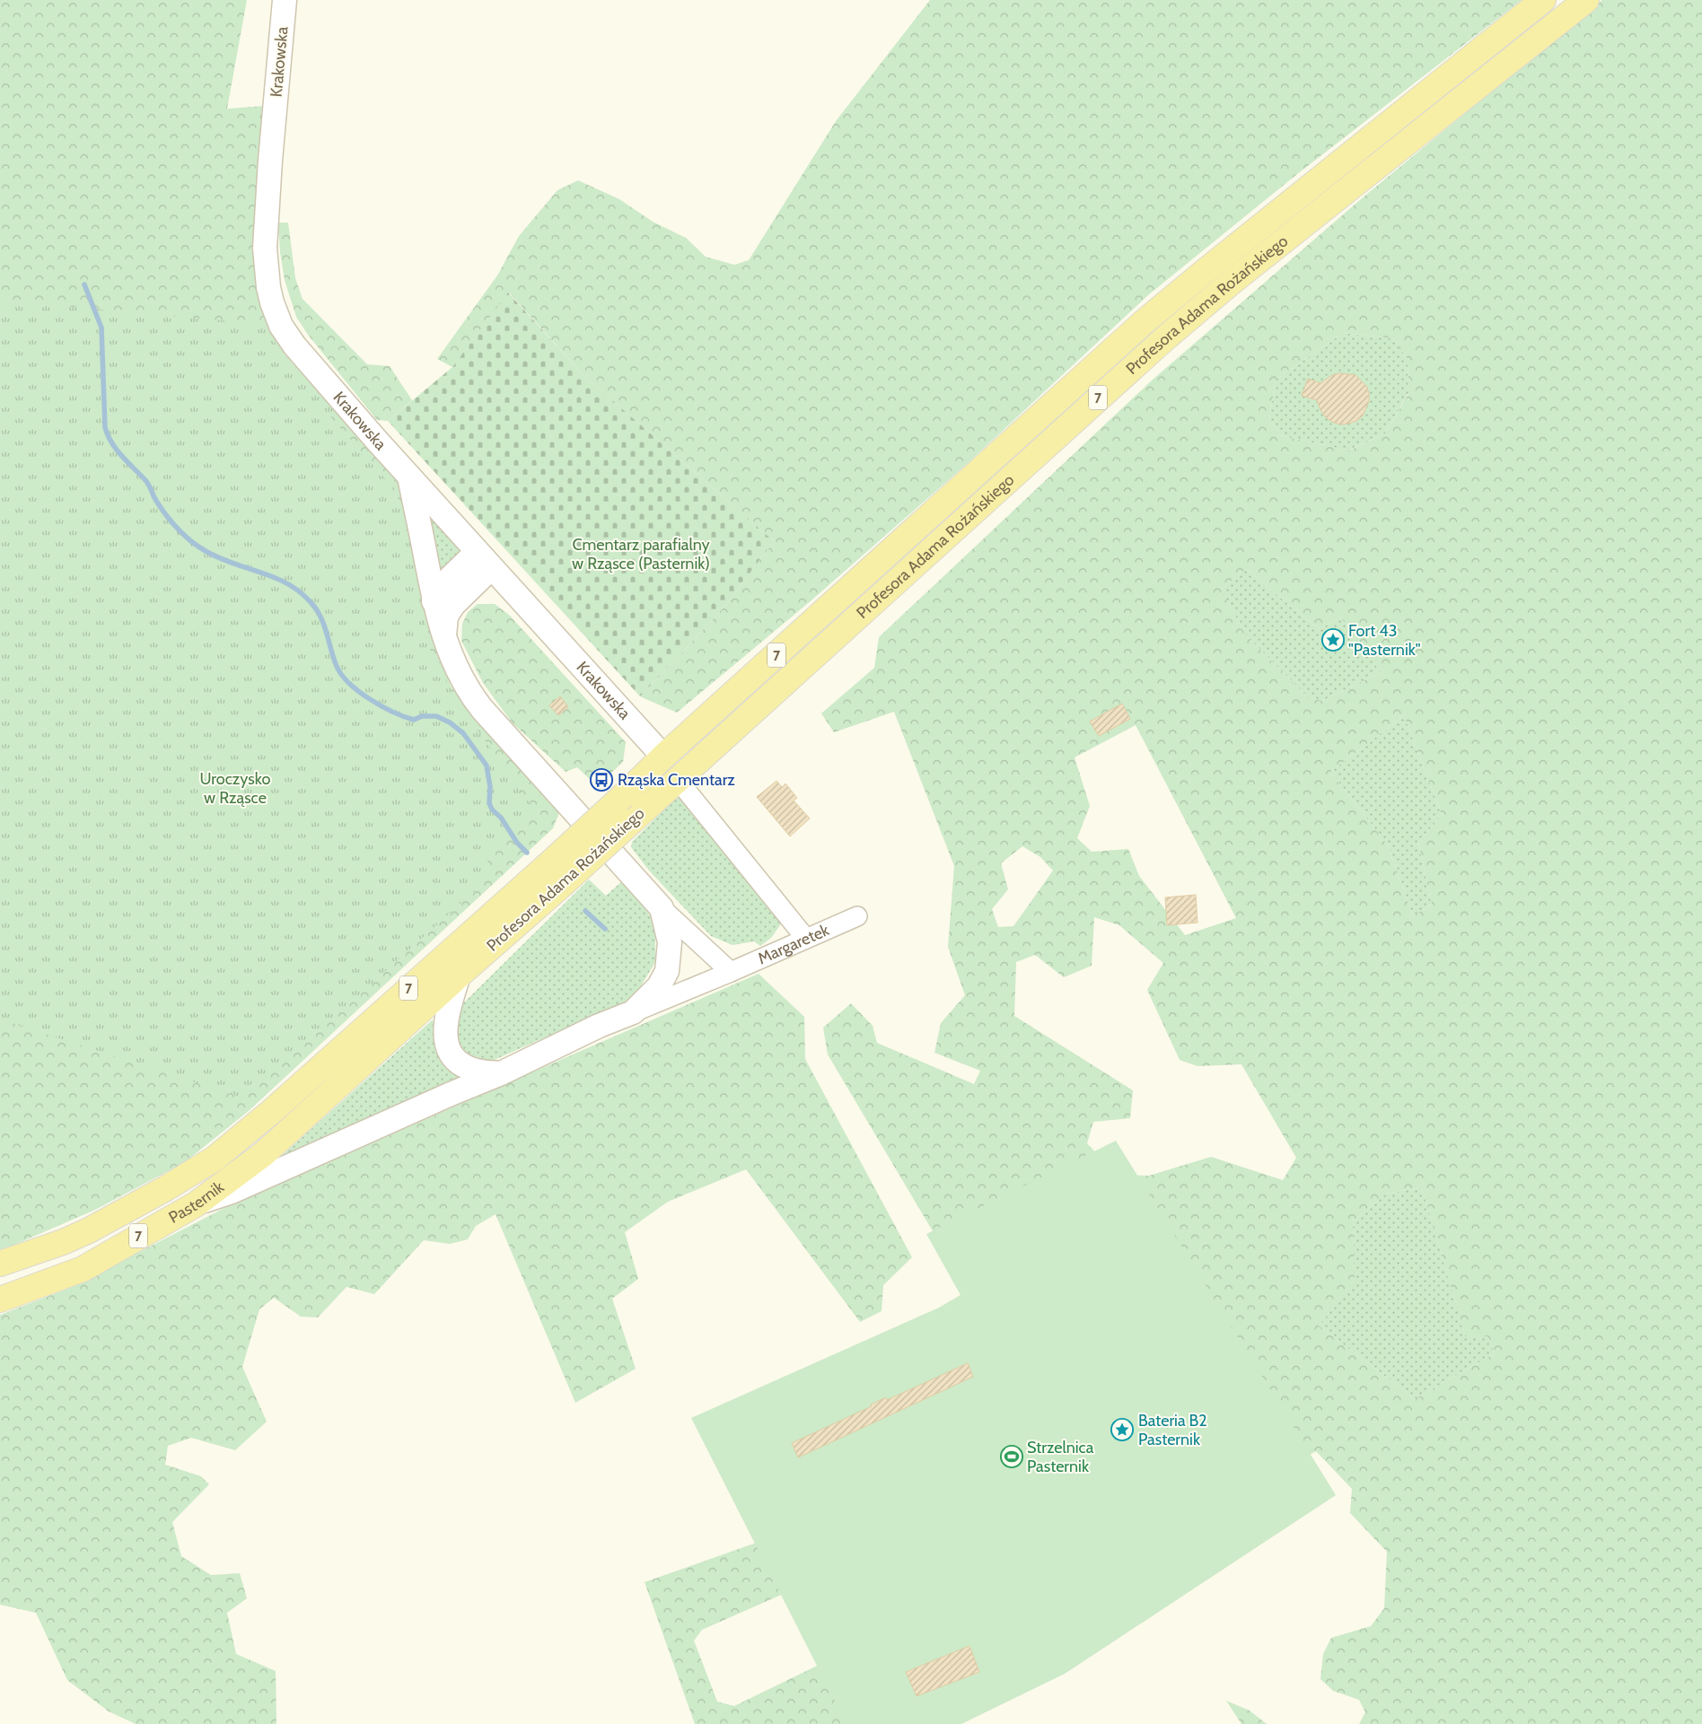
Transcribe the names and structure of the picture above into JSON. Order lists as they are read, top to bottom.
{
  "streets": {
    "main road": ["Profesora Adama Rożańskiego", "7", "Pasternik"],
    "street": ["Krakowska", "Margaretek"]
  },
  "crossings": [
    ["Krakowska", "Profesora Adama Rożańskiego"],
    ["Profesora Adama Rożańskiego", "Pasternik"]
  ],
  "parks": ["Cmentarz parafialny w Rząsce (Pasternik)", "Uroczysko w Rząsce"],
  "places": {
    "place": ["Fort 43 \"Pasternik\"", "Bateria B2 Pasternik"],
    "bus stop": ["Rząska Cmentarz"],
    "sports": ["Strzelnica Pasternik"]
  }
}
